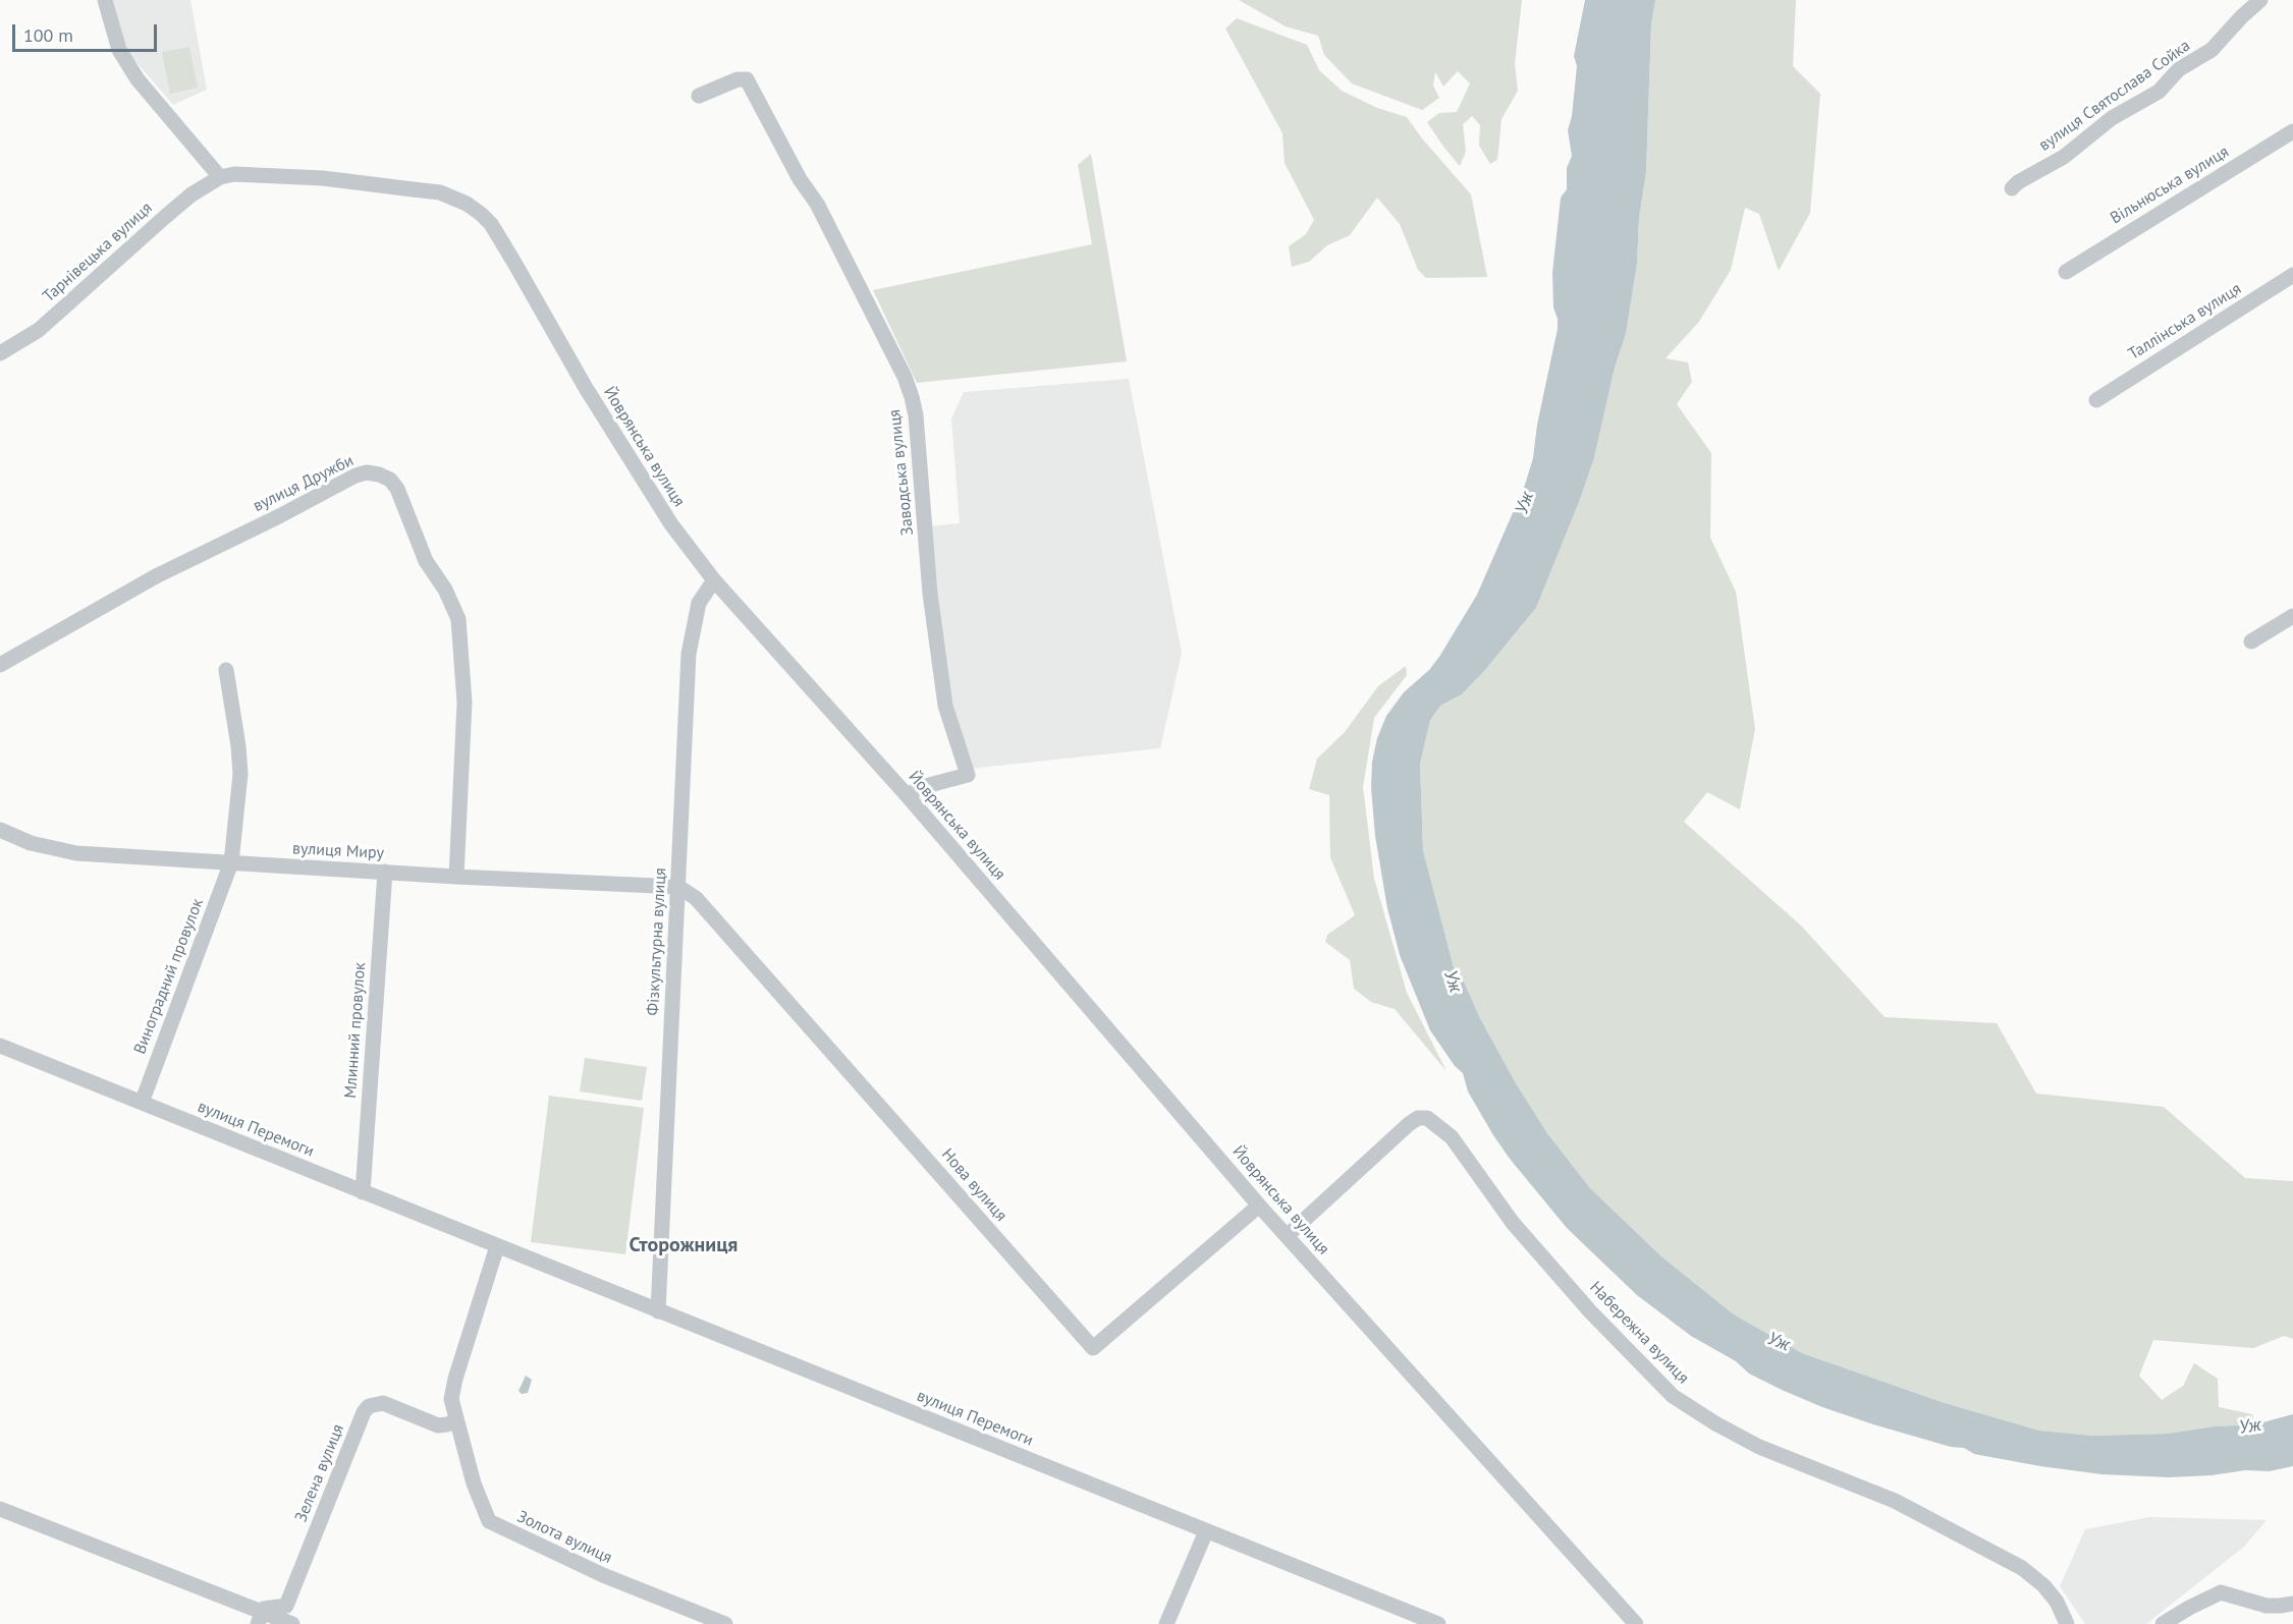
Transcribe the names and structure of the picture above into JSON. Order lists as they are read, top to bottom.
{
  "streets": {
    "street": [
      "вулиця Святослава Сойка",
      "Вільнюська вулиця",
      "Тарнівецька вулиця",
      "Таллінська вулиця",
      "Йоврянська вулиця",
      "Заводська вулиця",
      "вулиця Дружби",
      "вулиця Миру",
      "Фізкультурна вулиця",
      "Виноградний провулок",
      "Млинний провулок",
      "вулиця Перемоги",
      "Нова вулиця",
      "Набережна вулиця",
      "Зелена вулиця",
      "Золота вулиця"
    ]
  },
  "crossings": [
    ["Тарнівецька вулиця", "Йоврянська вулиця"],
    ["Йоврянська вулиця", "Заводська вулиця"],
    ["Йоврянська вулиця", "Фізкультурна вулиця"],
    ["Йоврянська вулиця", "Нова вулиця"],
    ["Йоврянська вулиця", "Набережна вулиця"],
    ["вулиця Дружби", "вулиця Миру"],
    ["вулиця Миру", "Фізкультурна вулиця"],
    ["вулиця Миру", "Виноградний провулок"],
    ["вулиця Миру", "Млинний провулок"],
    ["вулиця Миру", "Нова вулиця"],
    ["Фізкультурна вулиця", "вулиця Перемоги"],
    ["Фізкультурна вулиця", "Нова вулиця"],
    ["Виноградний провулок", "вулиця Перемоги"],
    ["Млинний провулок", "вулиця Перемоги"],
    ["Зелена вулиця", "Золота вулиця"]
  ],
  "districts": ["Сторожниця"],
  "water": ["Уж"],
  "scale_bar": "100 m"
}
